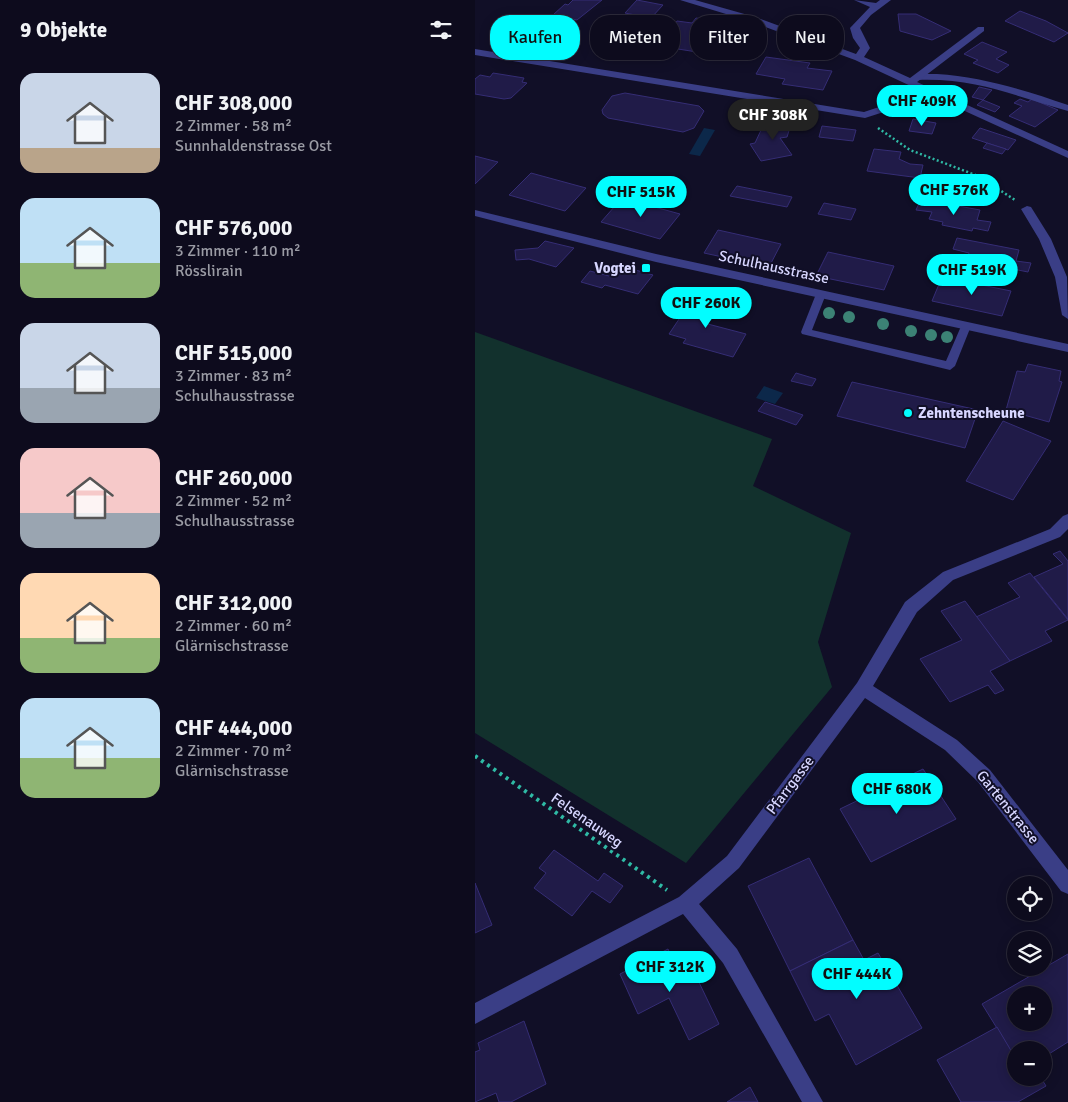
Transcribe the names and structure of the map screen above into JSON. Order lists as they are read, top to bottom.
{
  "streets": {
    "street": ["Schulhausstrasse", "Pfarrgasse", "Gartenstrasse"],
    "path": ["Felsenauweg"]
  },
  "crossings": [
    ["Pfarrgasse", "Gartenstrasse"],
    ["Pfarrgasse", "Felsenauweg"]
  ],
  "places": {
    "transit": ["Vogtei"],
    "other": ["Zehntenscheune"]
  },
  "page": {
    "heading": "9 Objekte",
    "chip": [
      "Kaufen",
      "Mieten",
      "Filter",
      "Neu"
    ],
    "list": [
      {
        "name": "CHF 308,000",
        "note": "2 Zimmer · 58 m² · Sunnhaldenstrasse Ost"
      },
      {
        "name": "CHF 576,000",
        "note": "3 Zimmer · 110 m² · Rösslirain"
      },
      {
        "name": "CHF 515,000",
        "note": "3 Zimmer · 83 m² · Schulhausstrasse"
      },
      {
        "name": "CHF 260,000",
        "note": "2 Zimmer · 52 m² · Schulhausstrasse"
      },
      {
        "name": "CHF 312,000",
        "note": "2 Zimmer · 60 m² · Glärnischstrasse"
      },
      {
        "name": "CHF 444,000",
        "note": "2 Zimmer · 70 m² · Glärnischstrasse"
      }
    ],
    "price": [
      "CHF 409K",
      "CHF 308K",
      "CHF 576K",
      "CHF 515K",
      "CHF 519K",
      "CHF 260K",
      "CHF 680K",
      "CHF 312K",
      "CHF 444K"
    ],
    "map_buttons": ["+", "−"]
  }
}
